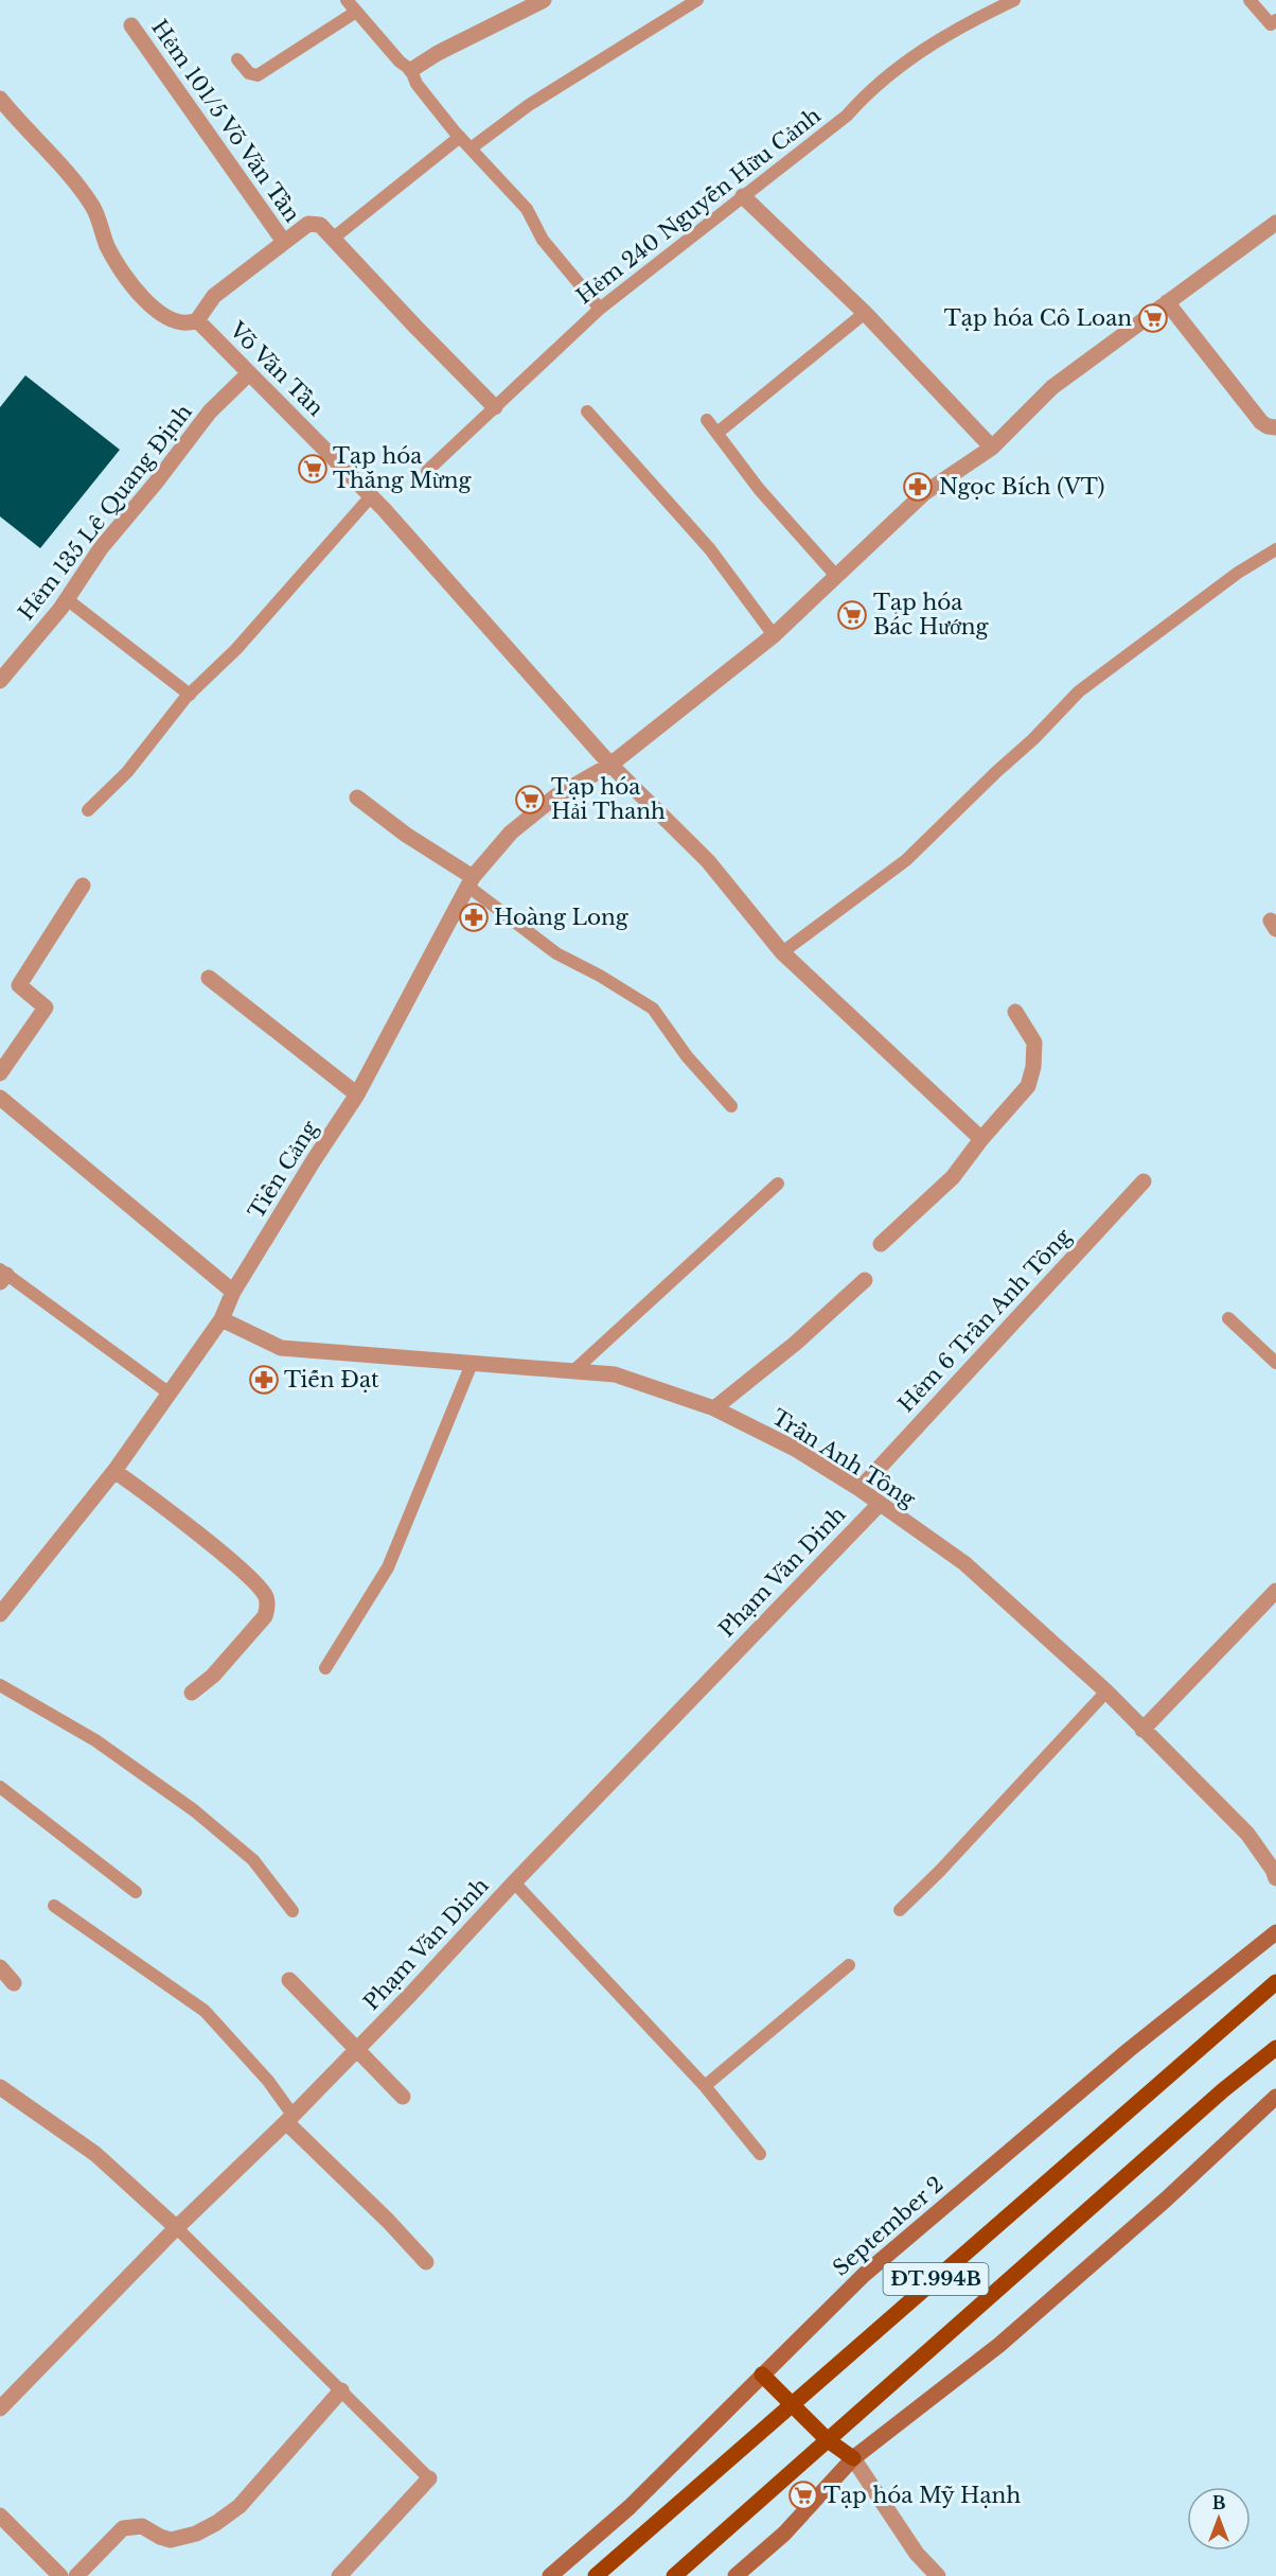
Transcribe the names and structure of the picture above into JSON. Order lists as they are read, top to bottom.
{
  "streets": {
    "main road": ["September 2", "ĐT.994B"],
    "street": [
      "Hẻm 101/5 Võ Văn Tần",
      "Võ Văn Tần",
      "Hẻm 135 Lê Quang Định",
      "Tiền Cảng",
      "Hẻm 6 Trần Anh Tông",
      "Trần Anh Tông",
      "Phạm Văn Dinh"
    ],
    "lane": ["Hẻm 240 Nguyễn Hữu Cảnh"]
  },
  "crossings": [
    ["Võ Văn Tần", "Hẻm 135 Lê Quang Định"],
    ["Võ Văn Tần", "Tiền Cảng"],
    ["Tiền Cảng", "Trần Anh Tông"],
    ["Hẻm 6 Trần Anh Tông", "Trần Anh Tông"],
    ["Trần Anh Tông", "Phạm Văn Dinh"]
  ],
  "places": {
    "supermarket": [
      "Tạp hóa Cô Loan",
      "Tạp hóa Thắng Mừng",
      "Tạp hóa Bác Hướng",
      "Tạp hóa Hải Thanh",
      "Tạp hóa Mỹ Hạnh"
    ],
    "pharmacy": ["Ngọc Bích (VT)", "Hoàng Long", "Tiến Đạt"]
  },
  "north": "top"
}
